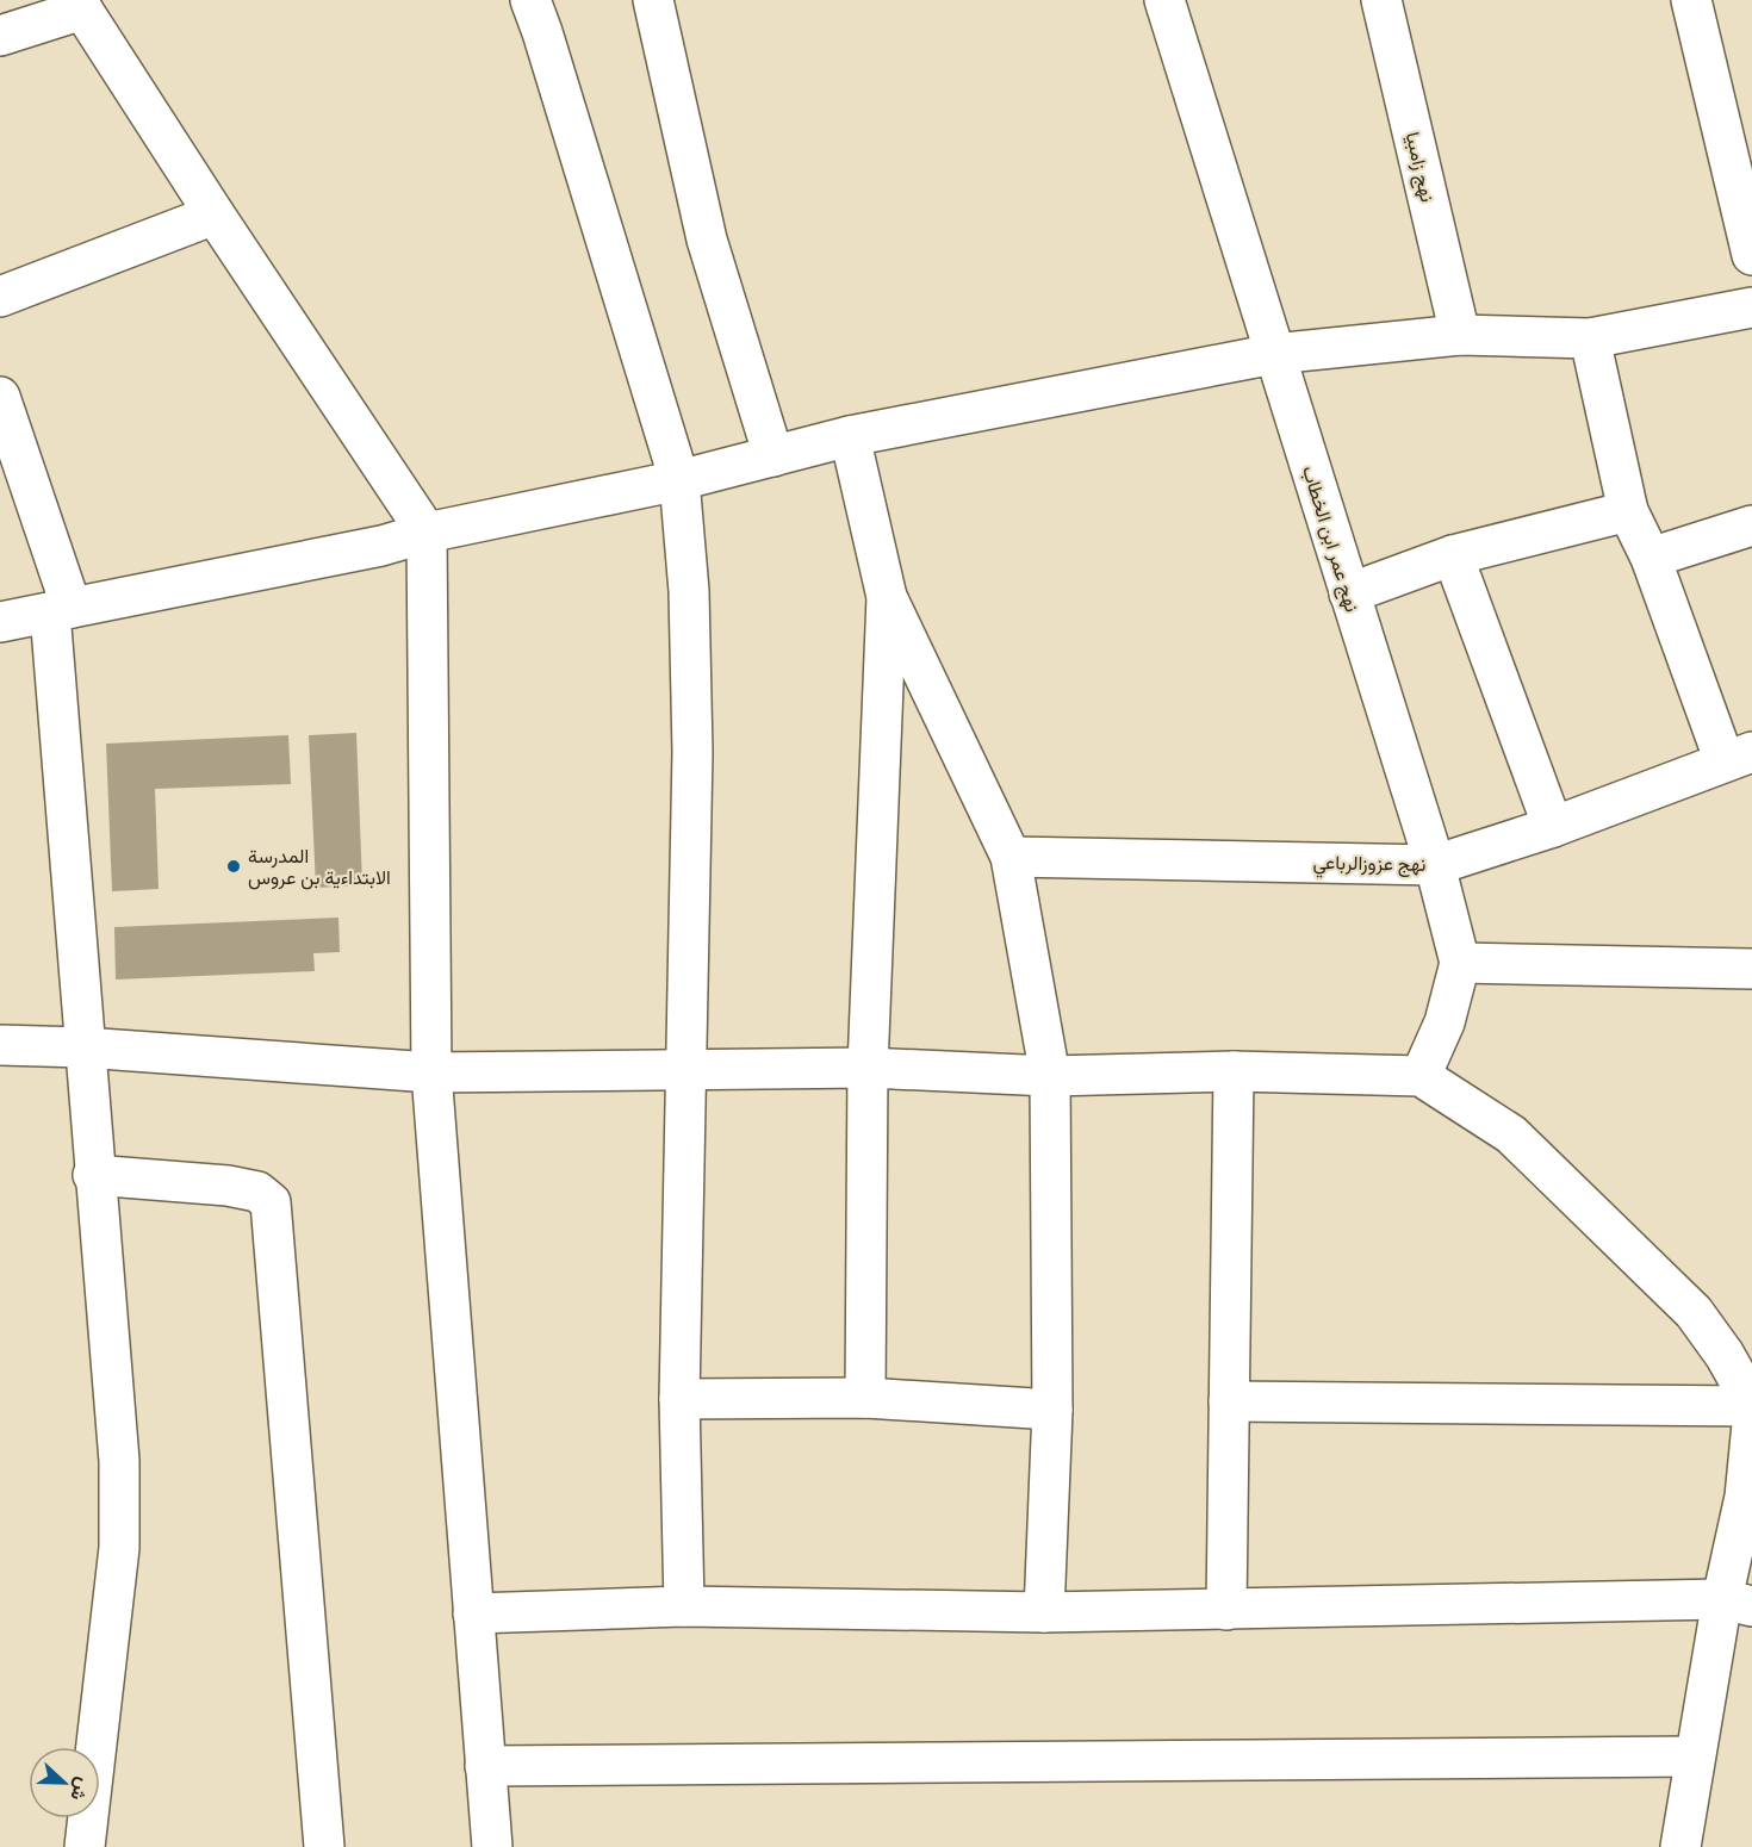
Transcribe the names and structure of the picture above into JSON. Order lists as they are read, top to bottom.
{
  "streets": {
    "street": ["نهج زامبيا", "نهج عمر ابن الخطاب", "نهج عزوزالرباعي"]
  },
  "crossings": [
    ["نهج عمر ابن الخطاب", "نهج عزوزالرباعي"]
  ],
  "places": ["المدرسة الابتداءية بن عروس"],
  "north": "right"
}
